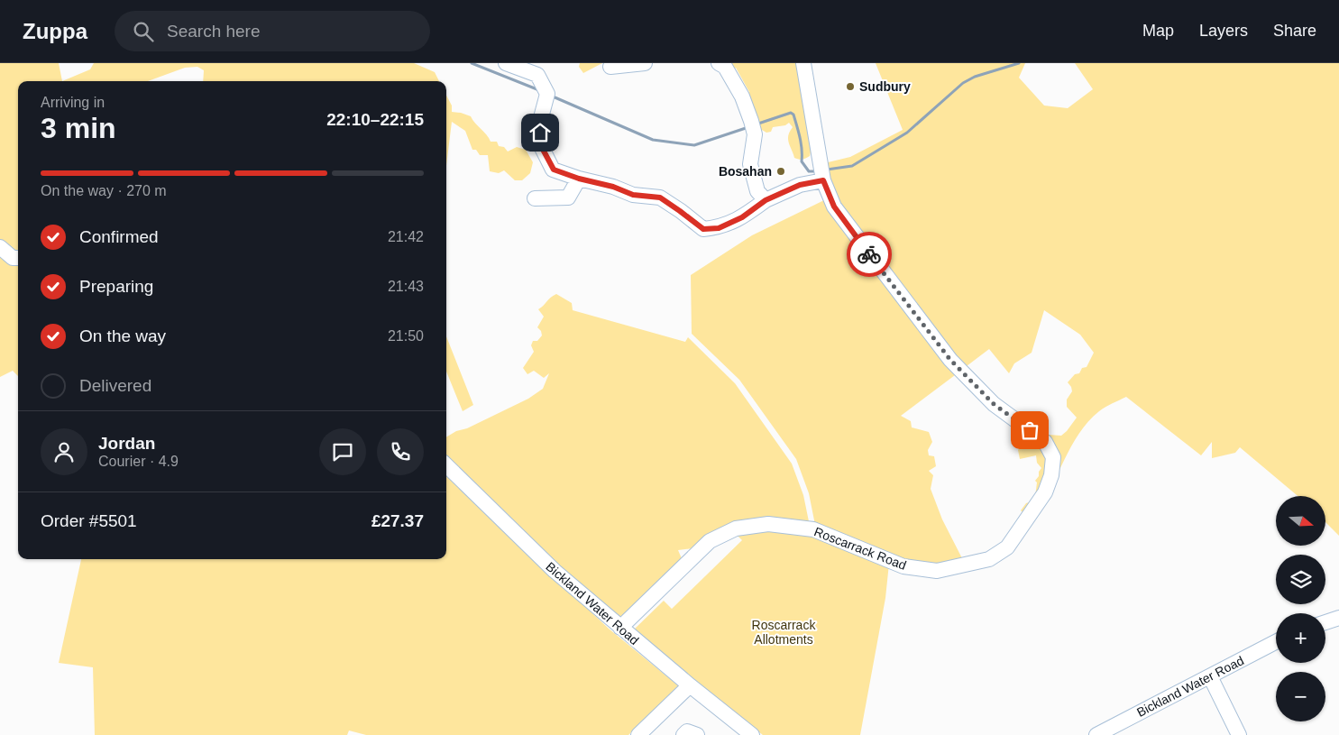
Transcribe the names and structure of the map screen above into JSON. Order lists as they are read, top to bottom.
{
  "streets": {
    "street": ["Roscarrack Road", "Bickland Water Road"]
  },
  "crossings": [
    ["Roscarrack Road", "Bickland Water Road"]
  ],
  "parks": ["Roscarrack Allotments"],
  "places": ["Sudbury", "Bosahan"],
  "north": "right",
  "page": {
    "header": "Zuppa",
    "search": "Search here",
    "nav": ["Map", "Layers", "Share"],
    "heading": ["3 min", "Arriving in", "22:10–22:15"],
    "panel": [
      "Jordan",
      "Courier · 4.9",
      "Order #5501",
      "£27.37"
    ],
    "bar": "On the way · 270 m",
    "list": [
      ["Confirmed", "21:42"],
      ["Preparing", "21:43"],
      ["On the way", "21:50"],
      "Delivered"
    ],
    "map_buttons": ["+", "−"]
  }
}
